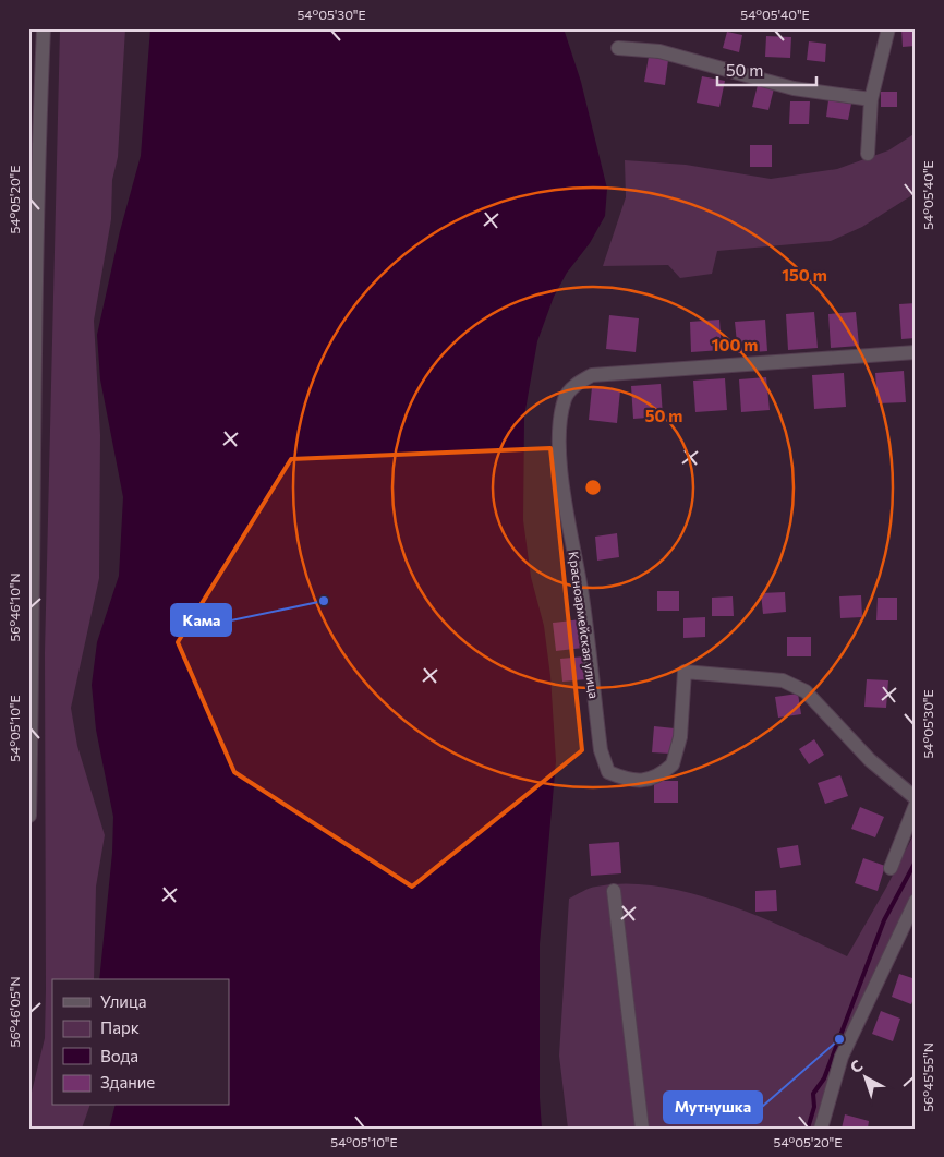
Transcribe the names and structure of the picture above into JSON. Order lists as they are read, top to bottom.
{
  "streets": {
    "street": ["Красноармейская улица"]
  },
  "places": ["Кама", "Мутнушка"],
  "legend": [
    "Улица",
    "Парк",
    "Вода",
    "Здание"
  ],
  "scale_bar": "50 m",
  "north": "top left",
  "coordinates": [
    "54°05'30\"E",
    "54°05'40\"E",
    "54°05'20\"E",
    "56°46'10\"N",
    "54°05'10\"E",
    "56°46'05\"N",
    "56°45'55\"N"
  ],
  "rings": ["150 m", "100 m", "50 m"]
}
